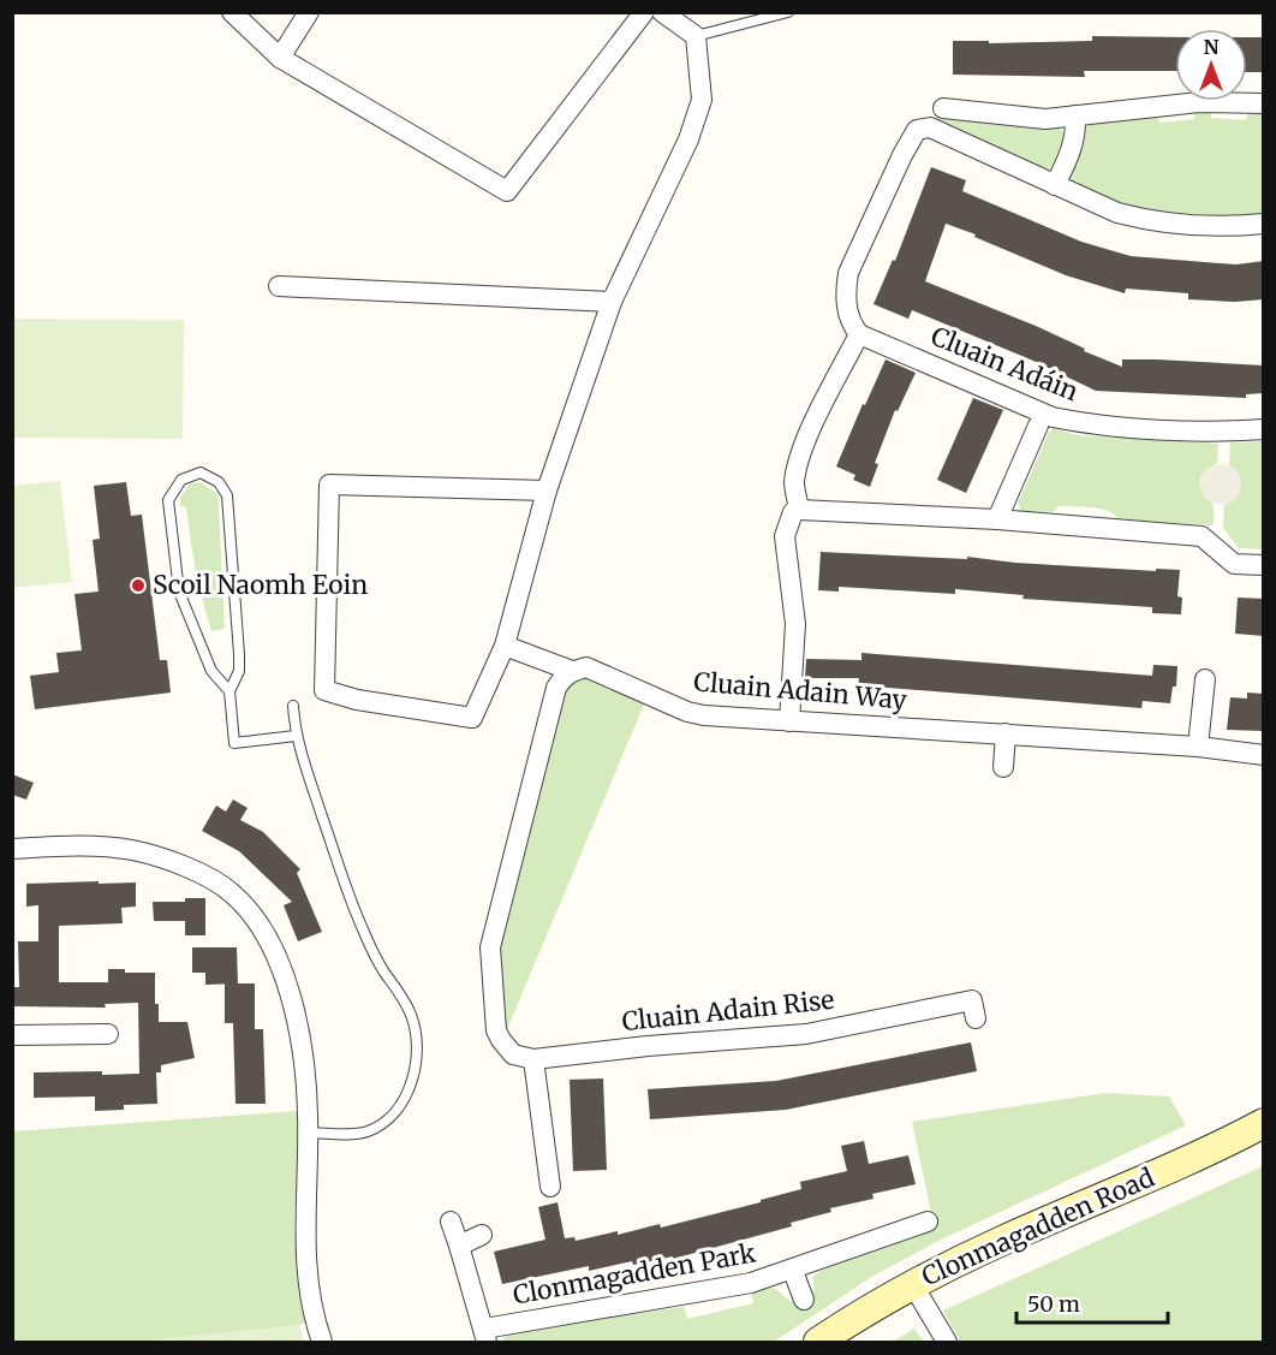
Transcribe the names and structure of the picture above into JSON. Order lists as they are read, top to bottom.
{
  "streets": {
    "street": [
      "Cluain Adáin",
      "Cluain Adain Way",
      "Cluain Adain Rise",
      "Clonmagadden Road",
      "Clonmagadden Park"
    ]
  },
  "crossings": [
    ["Cluain Adain Way", "Cluain Adain Rise"]
  ],
  "places": ["Scoil Naomh Eoin"],
  "scale_bar": "50 m",
  "north": "top"
}
